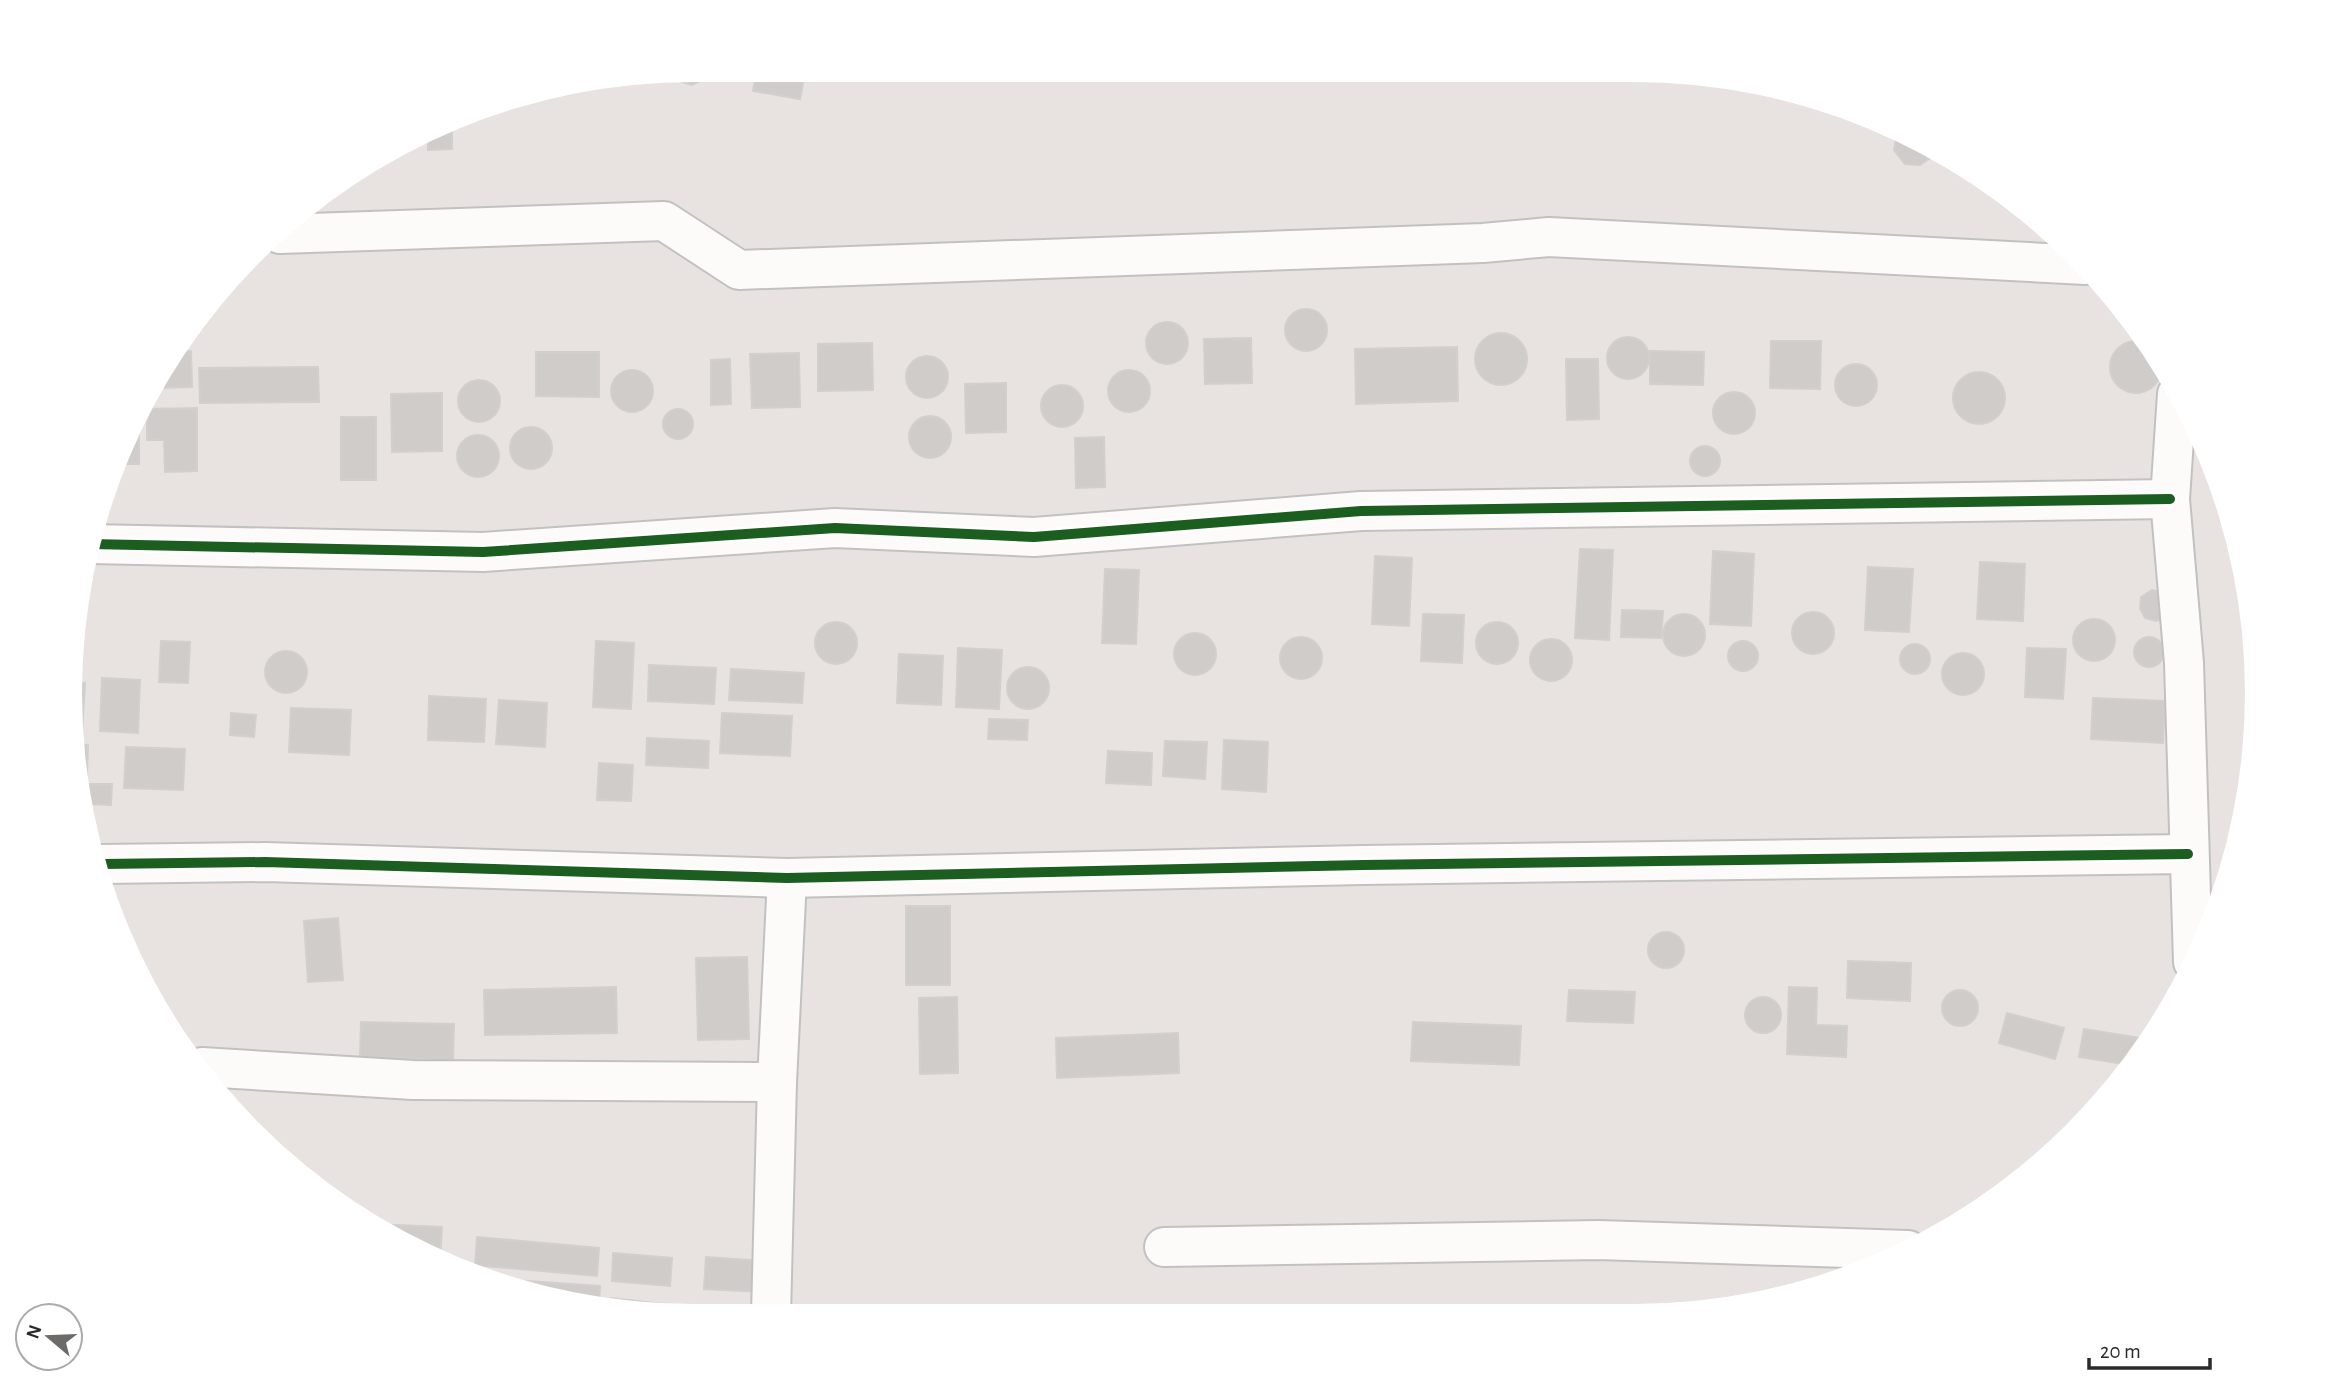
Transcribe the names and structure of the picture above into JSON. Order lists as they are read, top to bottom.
{
  "scale_bar": "20 m",
  "north": "left"
}
